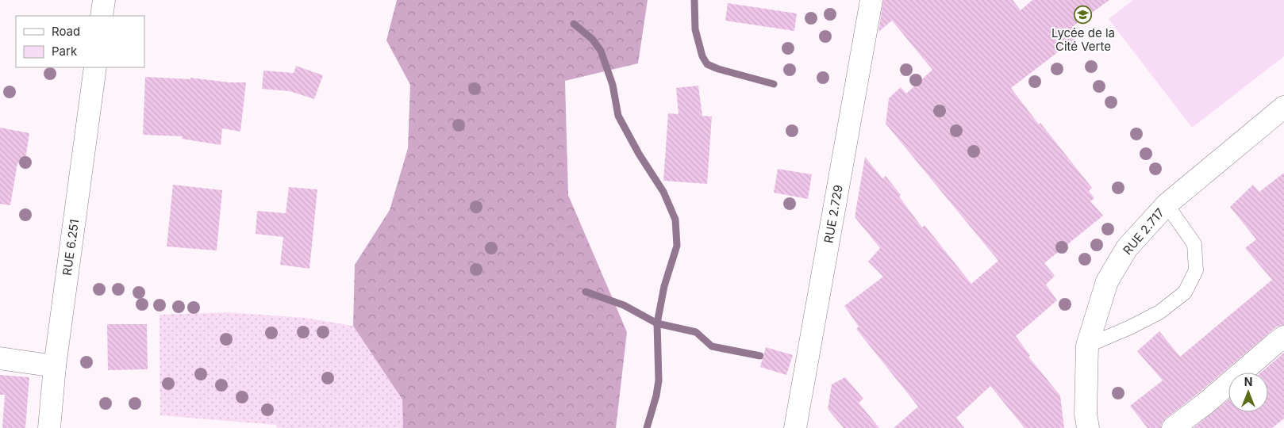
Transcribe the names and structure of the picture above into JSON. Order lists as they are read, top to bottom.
{
  "streets": {
    "street": ["RUE 2.729", "RUE 2.717", "RUE 6.251"]
  },
  "places": {
    "school or university": ["Lycée de la Cité Verte"]
  },
  "legend": ["Road", "Park"],
  "north": "top"
}
